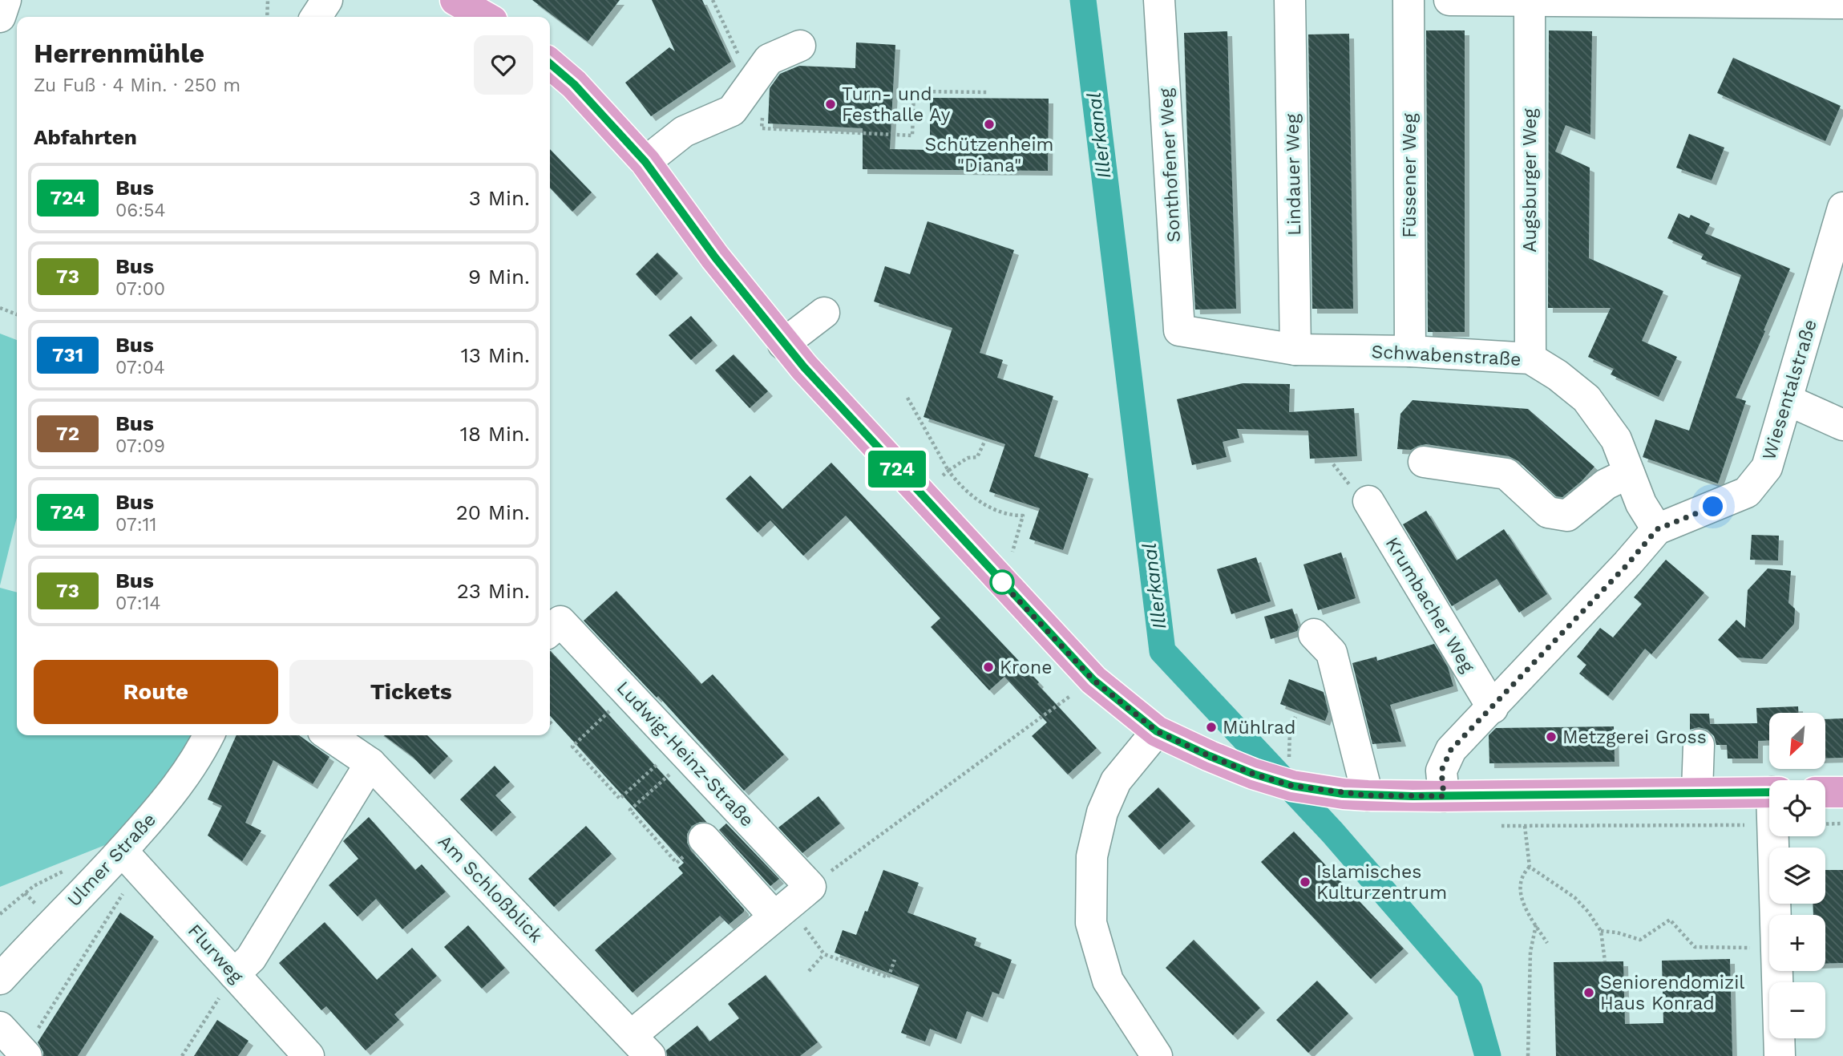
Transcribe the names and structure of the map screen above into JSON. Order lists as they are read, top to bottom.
{
  "streets": {
    "street": [
      "Sonthofener Weg",
      "Lindauer Weg",
      "Füssener Weg",
      "Augsburger Weg",
      "Schwabenstraße",
      "Wiesentalstraße",
      "Krumbacher Weg",
      "Ludwig-Heinz-Straße",
      "Ulmer Straße",
      "Am Schloßblick",
      "Flurweg"
    ]
  },
  "crossings": [
    ["Sonthofener Weg", "Schwabenstraße"],
    ["Lindauer Weg", "Schwabenstraße"],
    ["Füssener Weg", "Schwabenstraße"],
    ["Augsburger Weg", "Schwabenstraße"],
    ["Schwabenstraße", "Wiesentalstraße"],
    ["Wiesentalstraße", "Krumbacher Weg"],
    ["Ulmer Straße", "Flurweg"]
  ],
  "water": ["Illerkanal"],
  "places": [
    "Turn- und Festhalle Ay",
    "Schützenheim \"Diana\"",
    "Krone",
    "Mühlrad",
    "Metzgerei Gross",
    "Islamisches Kulturzentrum",
    "Seniorendomizil Haus Konrad"
  ],
  "lines": ["bus line 724"],
  "north": "bottom left",
  "page": {
    "on_map": "724",
    "heading": [
      ["Herrenmühle", "Zu Fuß · 4 Min. · 250 m"],
      "Abfahrten"
    ],
    "list": [
      {
        "mark": "724",
        "name": "Bus",
        "note": "06:54",
        "value": "3 Min."
      },
      {
        "mark": "73",
        "name": "Bus",
        "note": "07:00",
        "value": "9 Min."
      },
      {
        "mark": "731",
        "name": "Bus",
        "note": "07:04",
        "value": "13 Min."
      },
      {
        "mark": "72",
        "name": "Bus",
        "note": "07:09",
        "value": "18 Min."
      },
      {
        "mark": "724",
        "name": "Bus",
        "note": "07:11",
        "value": "20 Min."
      },
      {
        "mark": "73",
        "name": "Bus",
        "note": "07:14",
        "value": "23 Min."
      }
    ],
    "buttons": ["Route", "Tickets"],
    "map_buttons": ["+", "−"]
  }
}
